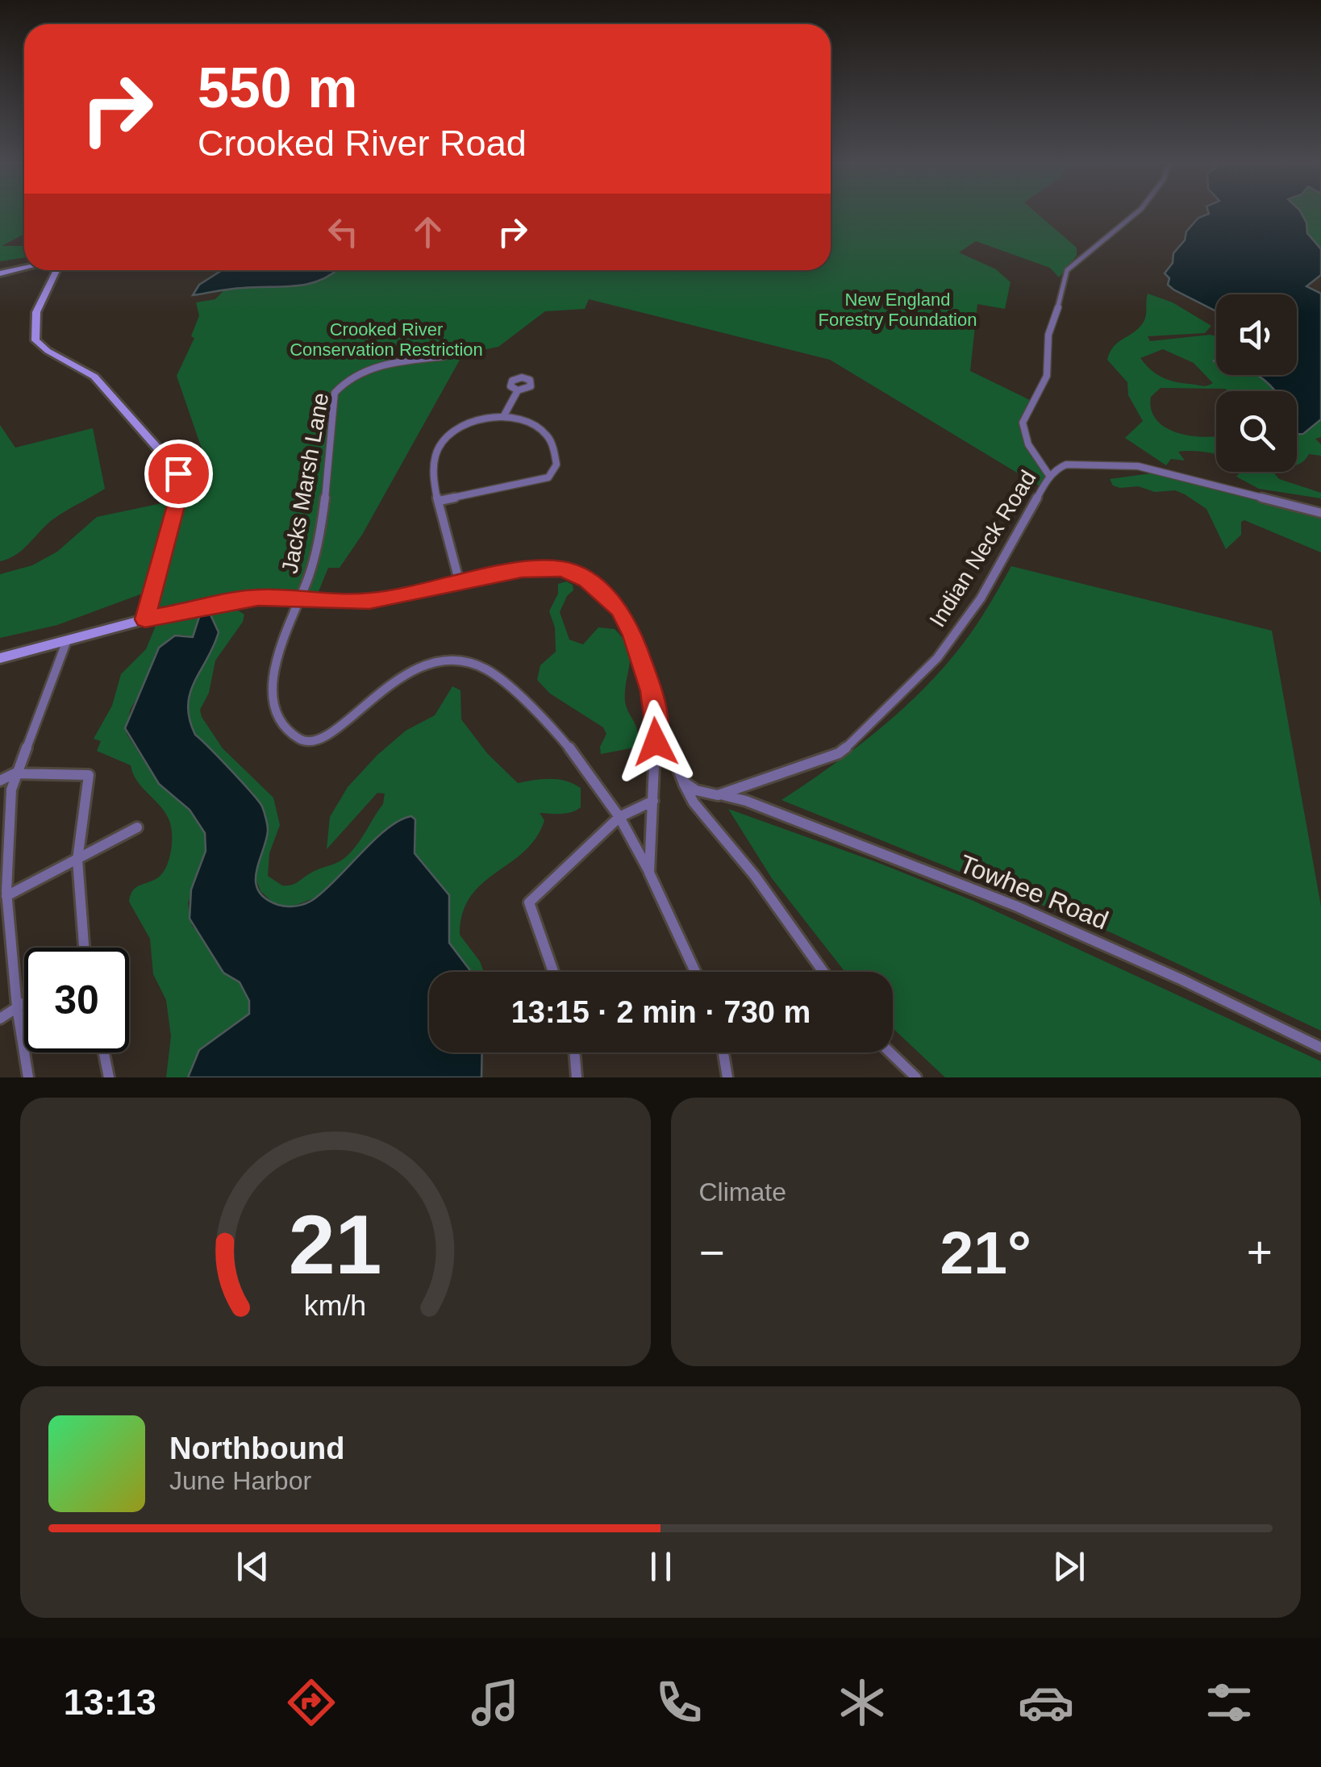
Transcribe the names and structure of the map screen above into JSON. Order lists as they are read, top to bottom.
{
  "streets": {
    "street": ["Jacks Marsh Lane", "Indian Neck Road", "Towhee Road"]
  },
  "crossings": [
    ["Indian Neck Road", "Towhee Road"]
  ],
  "parks": ["New England Forestry Foundation", "Crooked River Conservation Restriction"],
  "page": {
    "turn": ["550 m", "Crooked River Road"],
    "limit": "30",
    "trip": "13:15 · 2 min · 730 m",
    "tile": "Climate",
    "heat": ["−", "21°", "+"],
    "song": ["Northbound", "June Harbor"],
    "tabs": "13:13",
    "gauge": ["21", "km/h"]
  }
}
